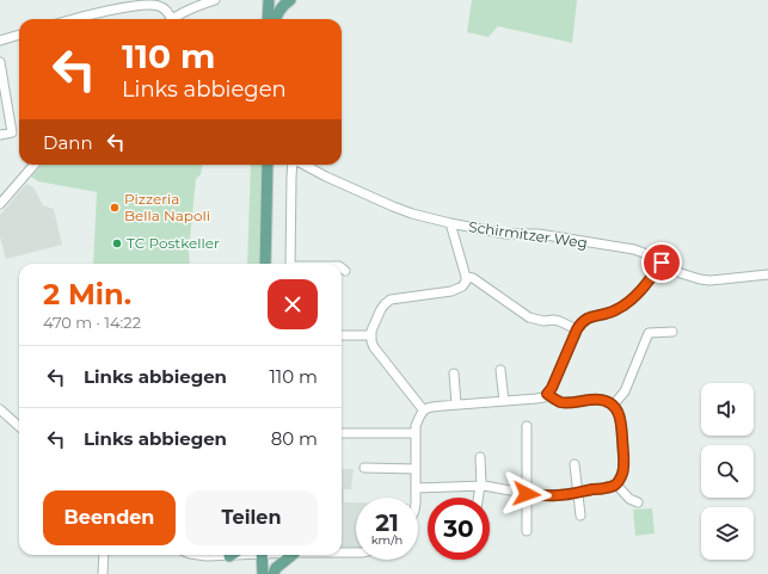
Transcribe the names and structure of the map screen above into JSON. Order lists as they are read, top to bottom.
{
  "streets": {
    "street": ["Schirmitzer Weg"]
  },
  "places": ["Pizzeria Bella Napoli", "TC Postkeller"],
  "page": {
    "turn": ["110 m", "Links abbiegen"],
    "then": "Dann",
    "heading": ["2 Min.", "470 m · 14:22"],
    "list": [
      {
        "name": "Links abbiegen",
        "value": "110 m"
      },
      {
        "name": "Links abbiegen",
        "value": "80 m"
      }
    ],
    "buttons": ["Beenden", "Teilen"],
    "speed": "21 km/h",
    "limit": "30"
  }
}
